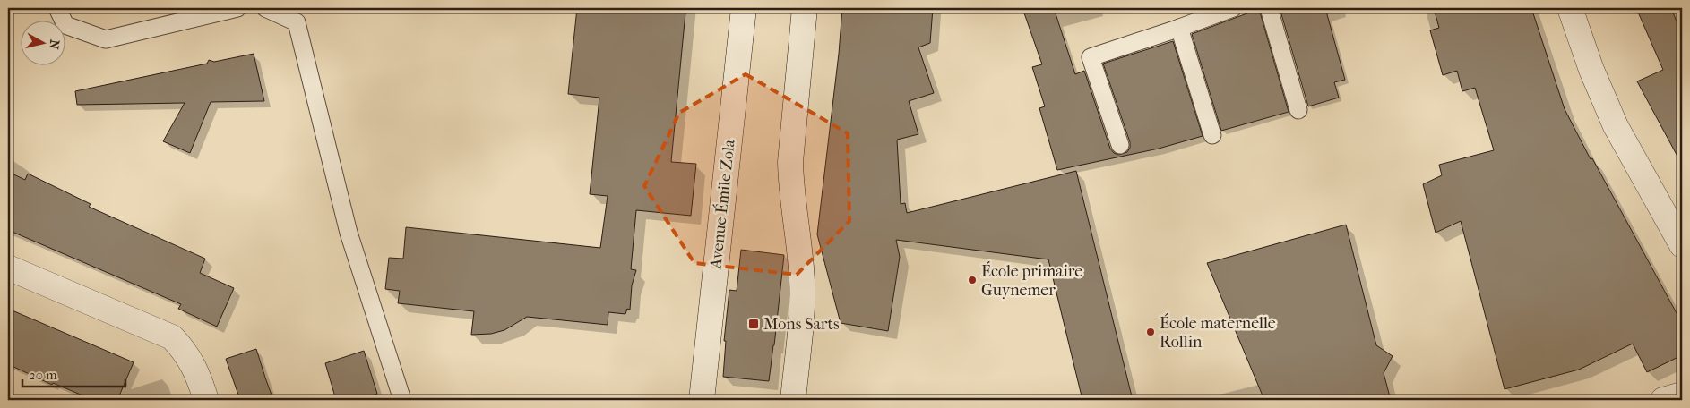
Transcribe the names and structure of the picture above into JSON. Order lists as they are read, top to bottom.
{
  "streets": {
    "main road": ["Avenue Émile Zola"]
  },
  "places": {
    "other": ["École primaire Guynemer", "École maternelle Rollin"],
    "transit": ["Mons Sarts"]
  },
  "scale_bar": "20 m",
  "north": "right"
}
